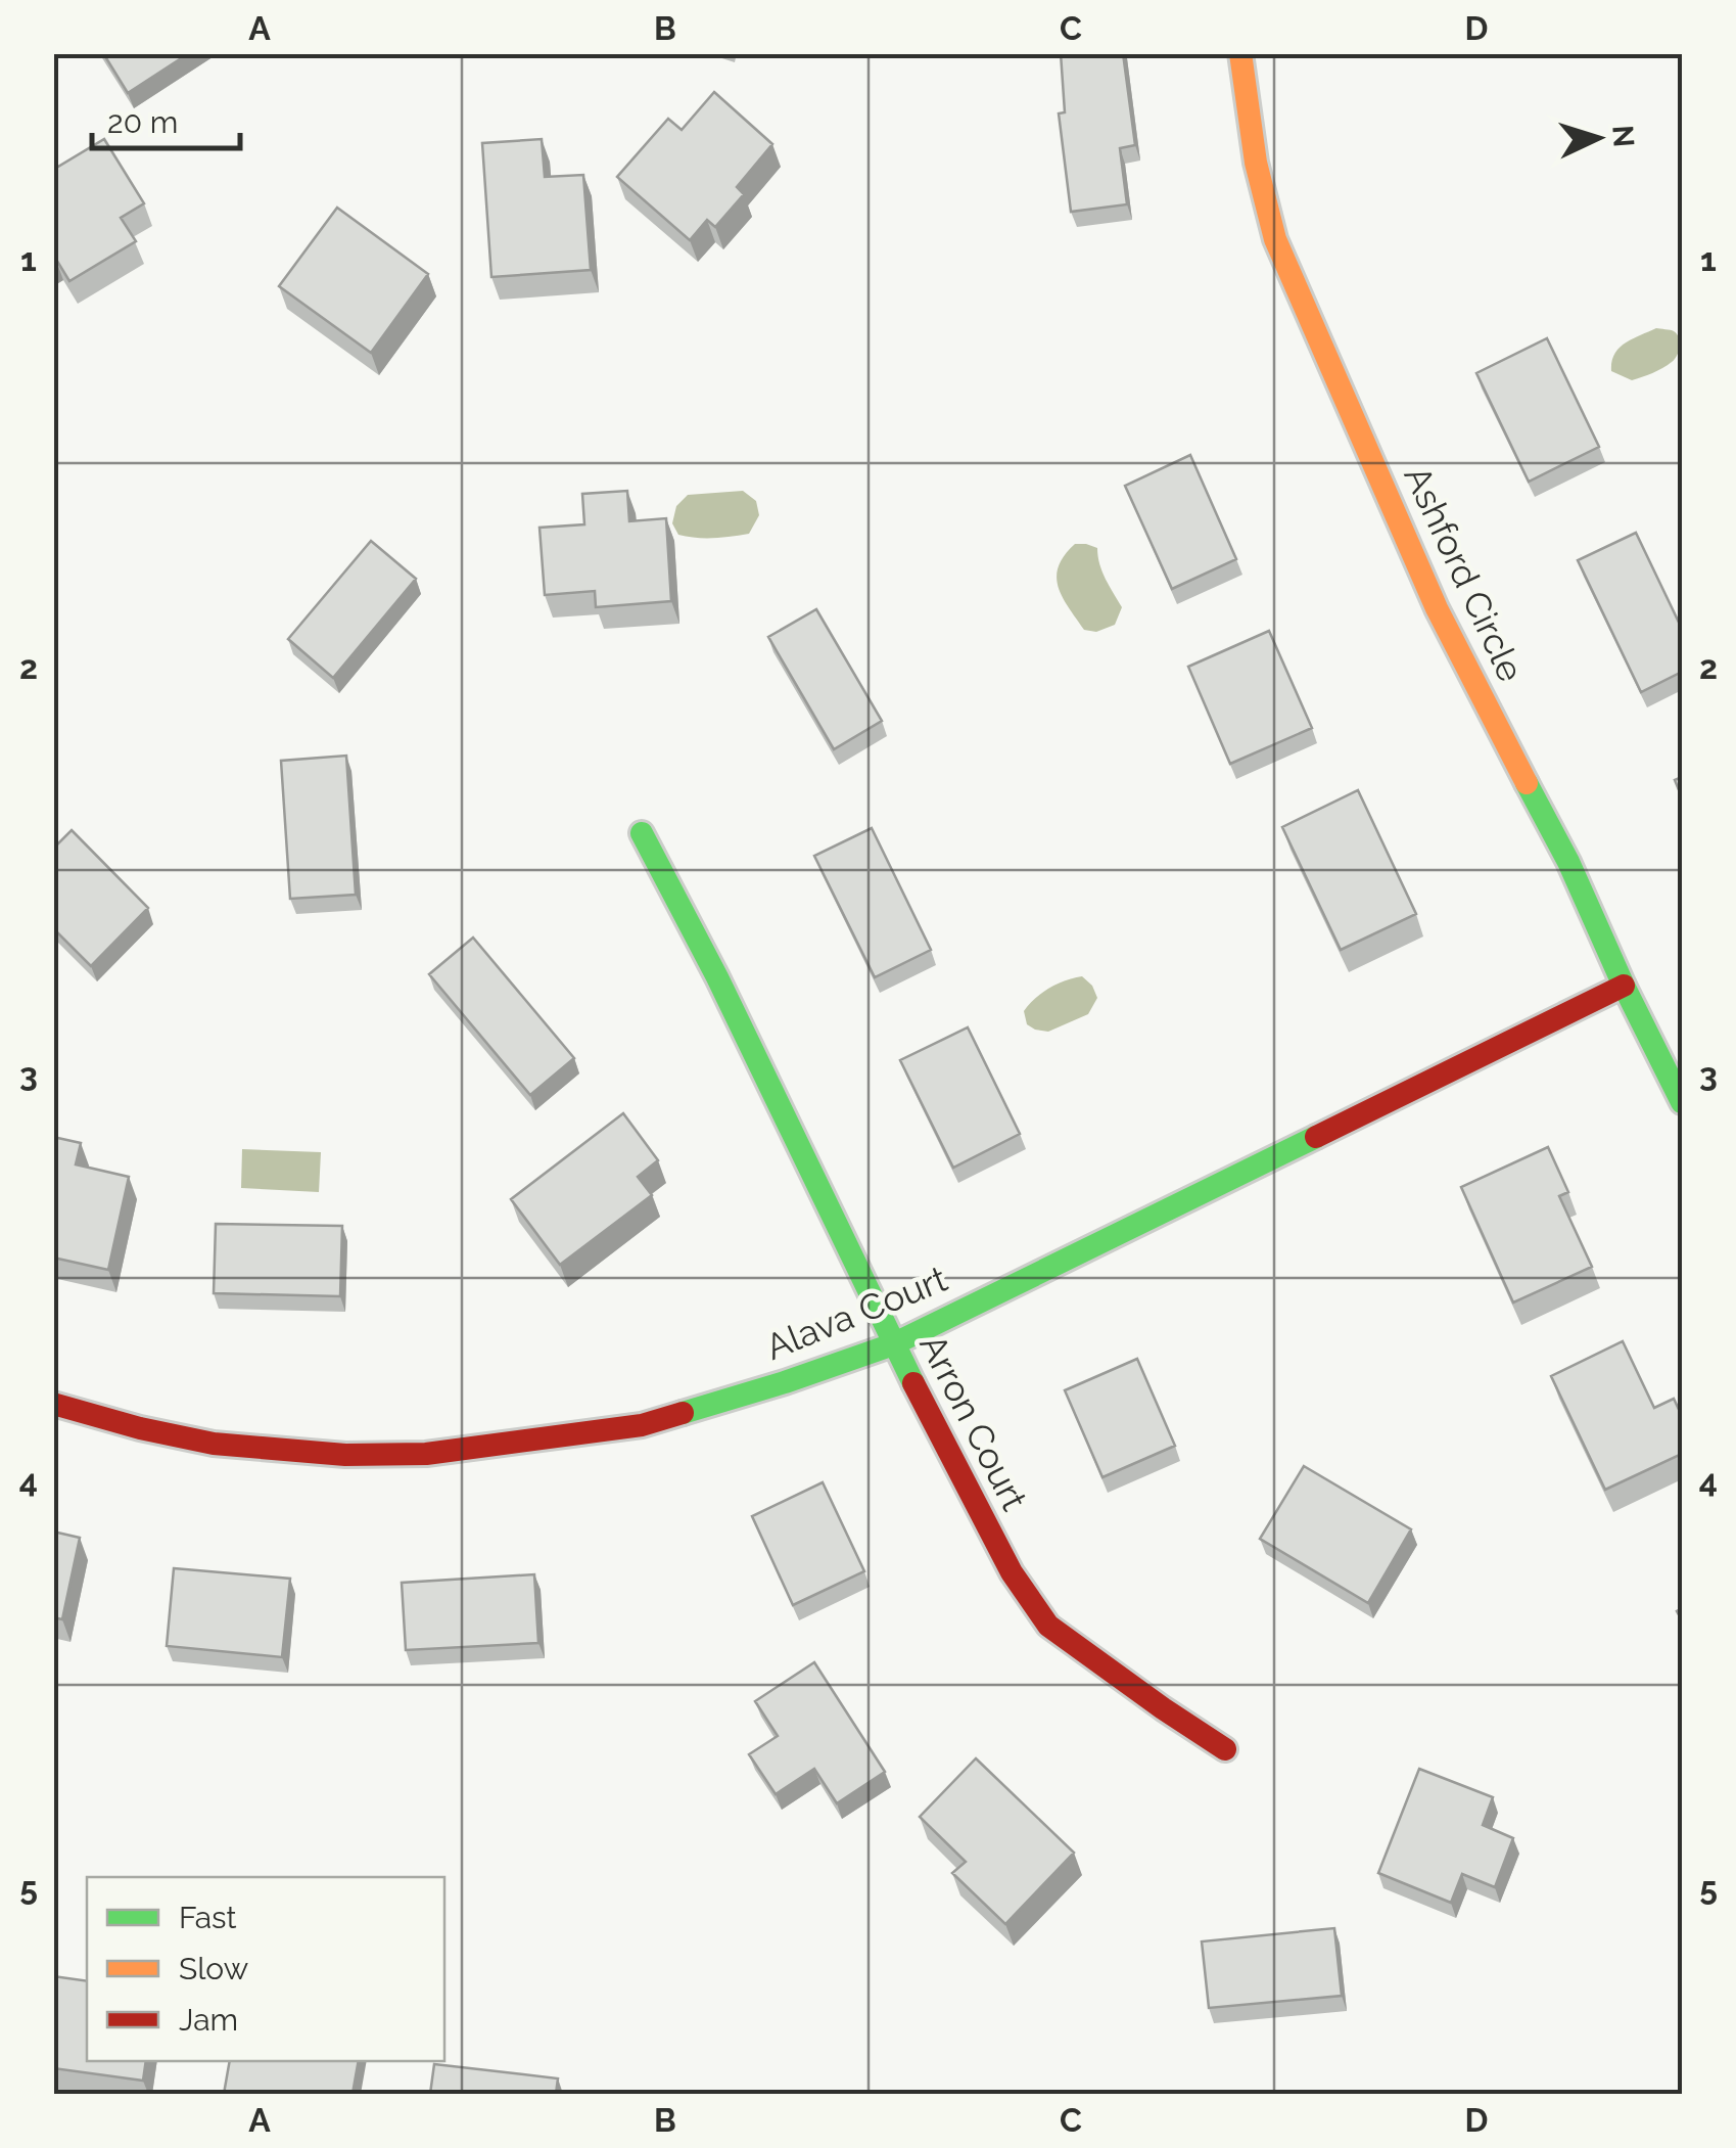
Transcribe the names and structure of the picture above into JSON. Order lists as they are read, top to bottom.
{
  "streets": {
    "street": ["Ashford Circle", "Alava Court", "Arron Court"]
  },
  "crossings": [
    ["Ashford Circle", "Alava Court"],
    ["Alava Court", "Arron Court"]
  ],
  "legend": ["Fast", "Slow", "Jam"],
  "scale_bar": "20 m",
  "north": "right",
  "grid": {
    "columns": [
      "A",
      "B",
      "C",
      "D"
    ],
    "rows": [
      "1",
      "2",
      "3",
      "4",
      "5"
    ]
  }
}
